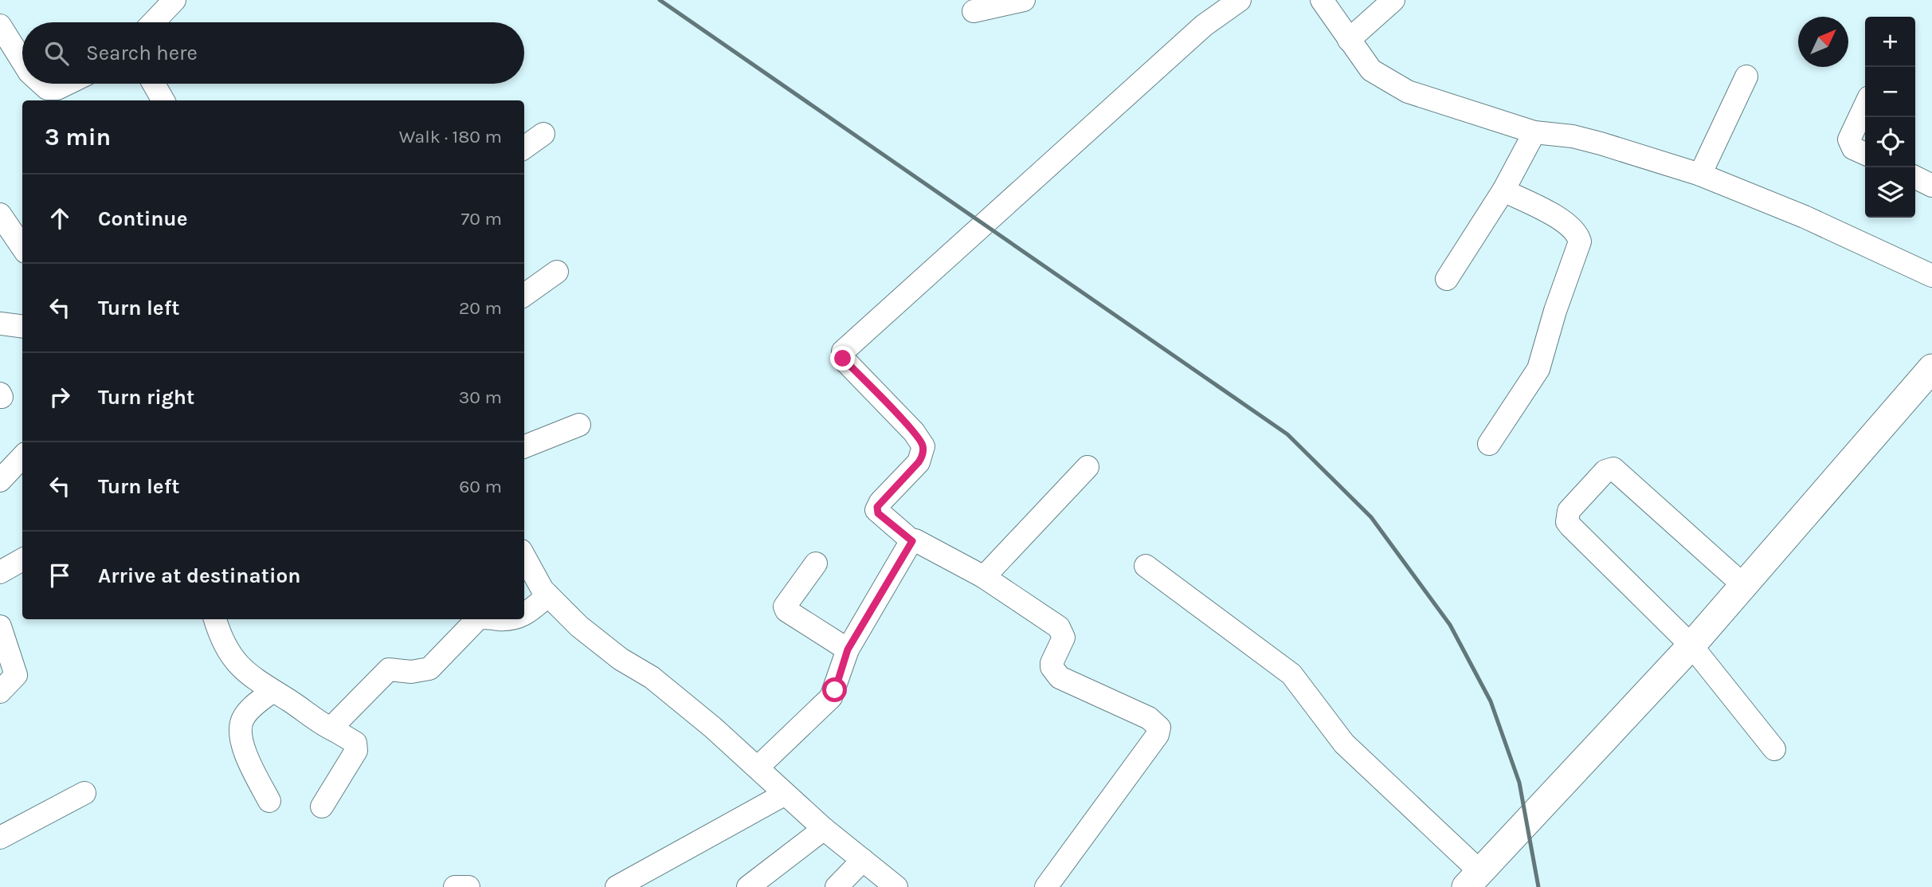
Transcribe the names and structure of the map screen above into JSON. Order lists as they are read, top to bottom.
{
  "north": "top right",
  "page": {
    "map_buttons": ["+", "−"],
    "search": "Search here",
    "heading": ["3 min", "Walk · 180 m"],
    "list": [
      ["Continue", "70 m"],
      ["Turn left", "20 m"],
      ["Turn right", "30 m"],
      ["Turn left", "60 m"],
      "Arrive at destination"
    ]
  }
}
